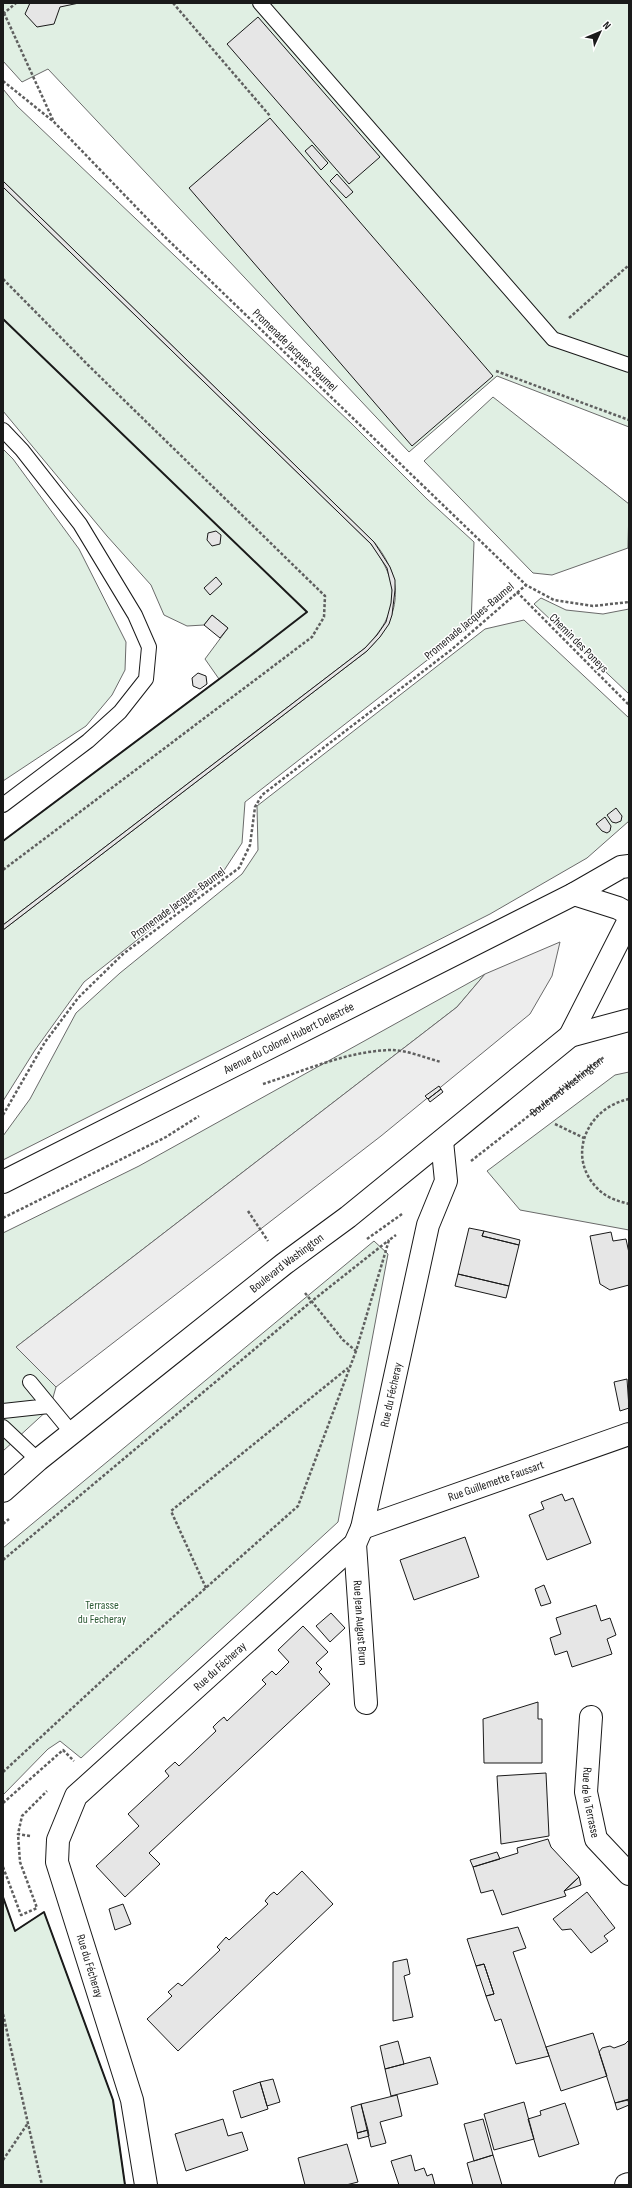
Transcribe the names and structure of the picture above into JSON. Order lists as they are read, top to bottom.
{
  "streets": {
    "street": [
      "Avenue du Colonel Hubert Delestrée",
      "Boulevard Washington",
      "Rue du Fécheray",
      "Rue Guillemette Faussart",
      "Rue Jean August Brun",
      "Rue de la Terrasse"
    ],
    "path": ["Promenade Jacques-Baumel", "Chemin des Poneys"]
  },
  "crossings": [
    ["Promenade Jacques-Baumel", "Chemin des Poneys"],
    ["Boulevard Washington", "Rue du Fécheray"],
    ["Rue du Fécheray", "Rue Guillemette Faussart"],
    ["Rue du Fécheray", "Rue Jean August Brun"],
    ["Rue Guillemette Faussart", "Rue Jean August Brun"]
  ],
  "parks": ["Terrasse du Fecheray"],
  "north": "top right"
}
